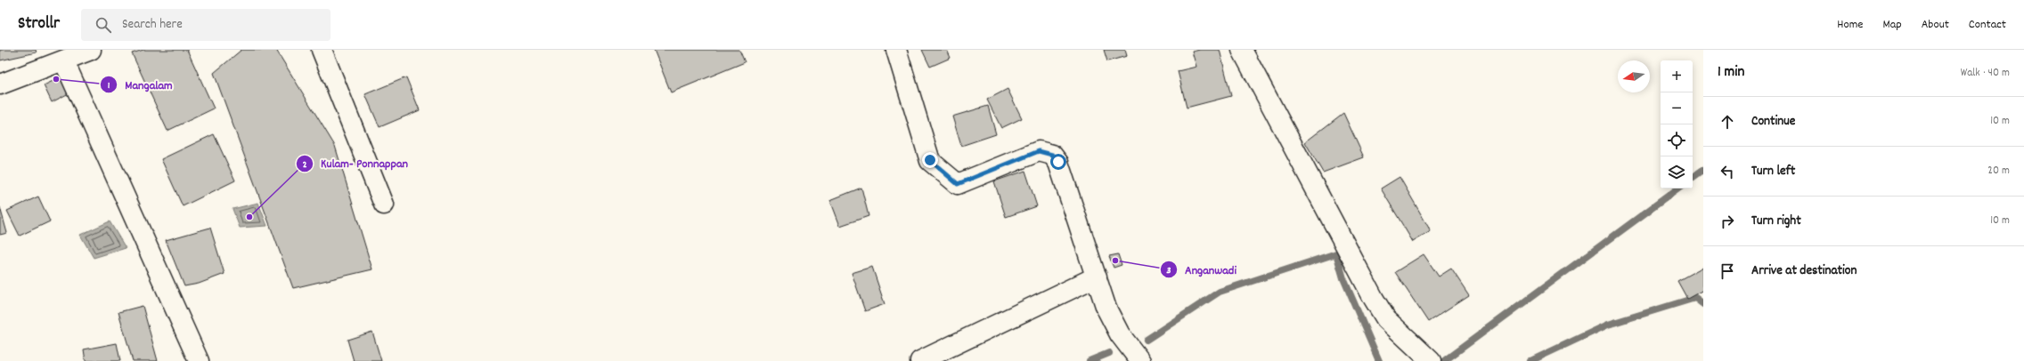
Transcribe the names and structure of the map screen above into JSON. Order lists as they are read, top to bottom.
{
  "places": ["Mangalam", "Kulam- Ponnappan", "Anganwadi"],
  "north": "left",
  "page": {
    "header": "Strollr",
    "search": "Search here",
    "nav": [
      "Home",
      "Map",
      "About",
      "Contact"
    ],
    "heading": ["1 min", "Walk · 40 m"],
    "map_buttons": ["+", "−"],
    "list": [
      ["Continue", "10 m"],
      ["Turn left", "20 m"],
      ["Turn right", "10 m"],
      "Arrive at destination"
    ]
  }
}
